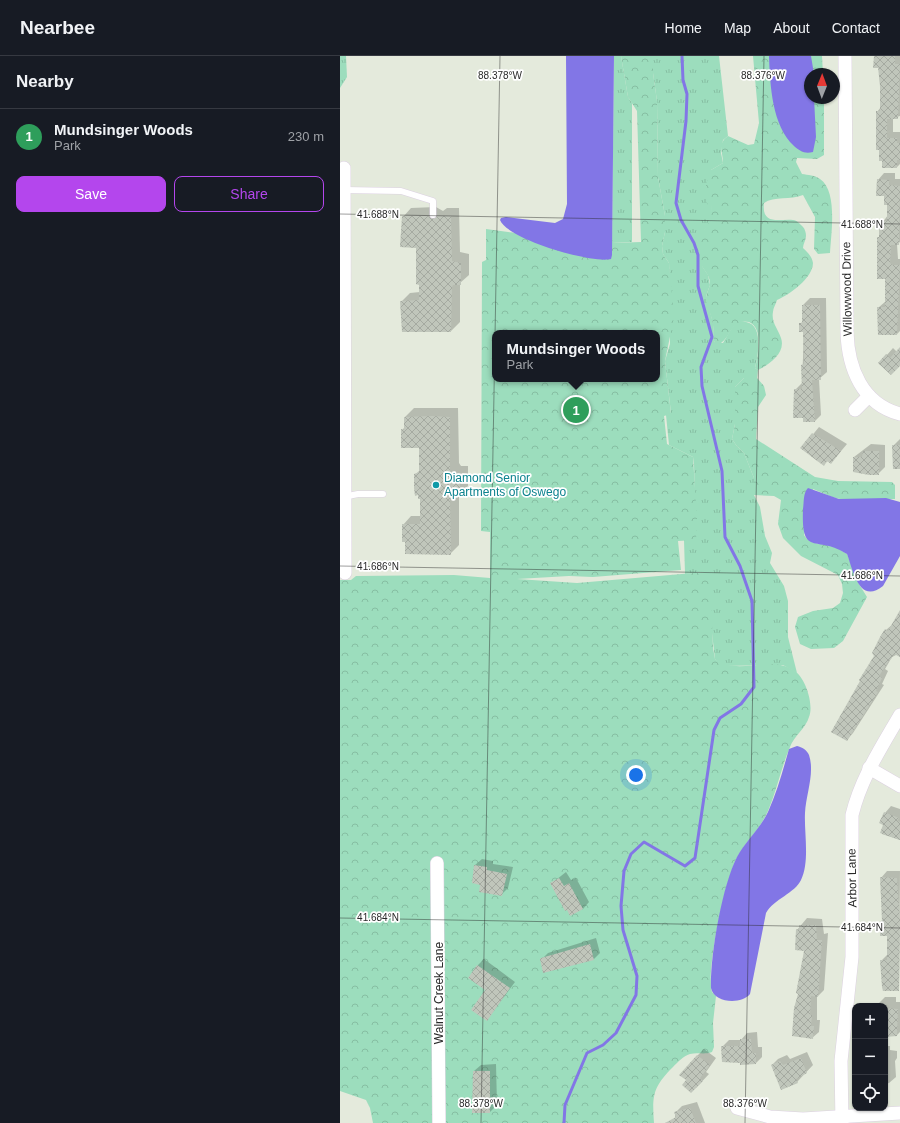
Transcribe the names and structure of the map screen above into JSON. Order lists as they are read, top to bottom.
{
  "streets": {
    "street": ["Willowwood Drive", "Arbor Lane", "Walnut Creek Lane"]
  },
  "places": ["Diamond Senior Apartments of Oswego"],
  "north": "top",
  "page": {
    "header": "Nearbee",
    "nav": [
      "Home",
      "Map",
      "About",
      "Contact"
    ],
    "heading": "Nearby",
    "list": [
      {
        "mark": "1",
        "name": "Mundsinger Woods",
        "note": "Park",
        "value": "230 m"
      }
    ],
    "buttons": ["Save", "Share"],
    "popup": ["Mundsinger Woods", "Park"],
    "pins": "1",
    "map_buttons": ["+", "−"]
  },
  "coordinates": [
    "88.378°W",
    "88.376°W",
    "41.688°N",
    "41.686°N",
    "41.684°N"
  ]
}
